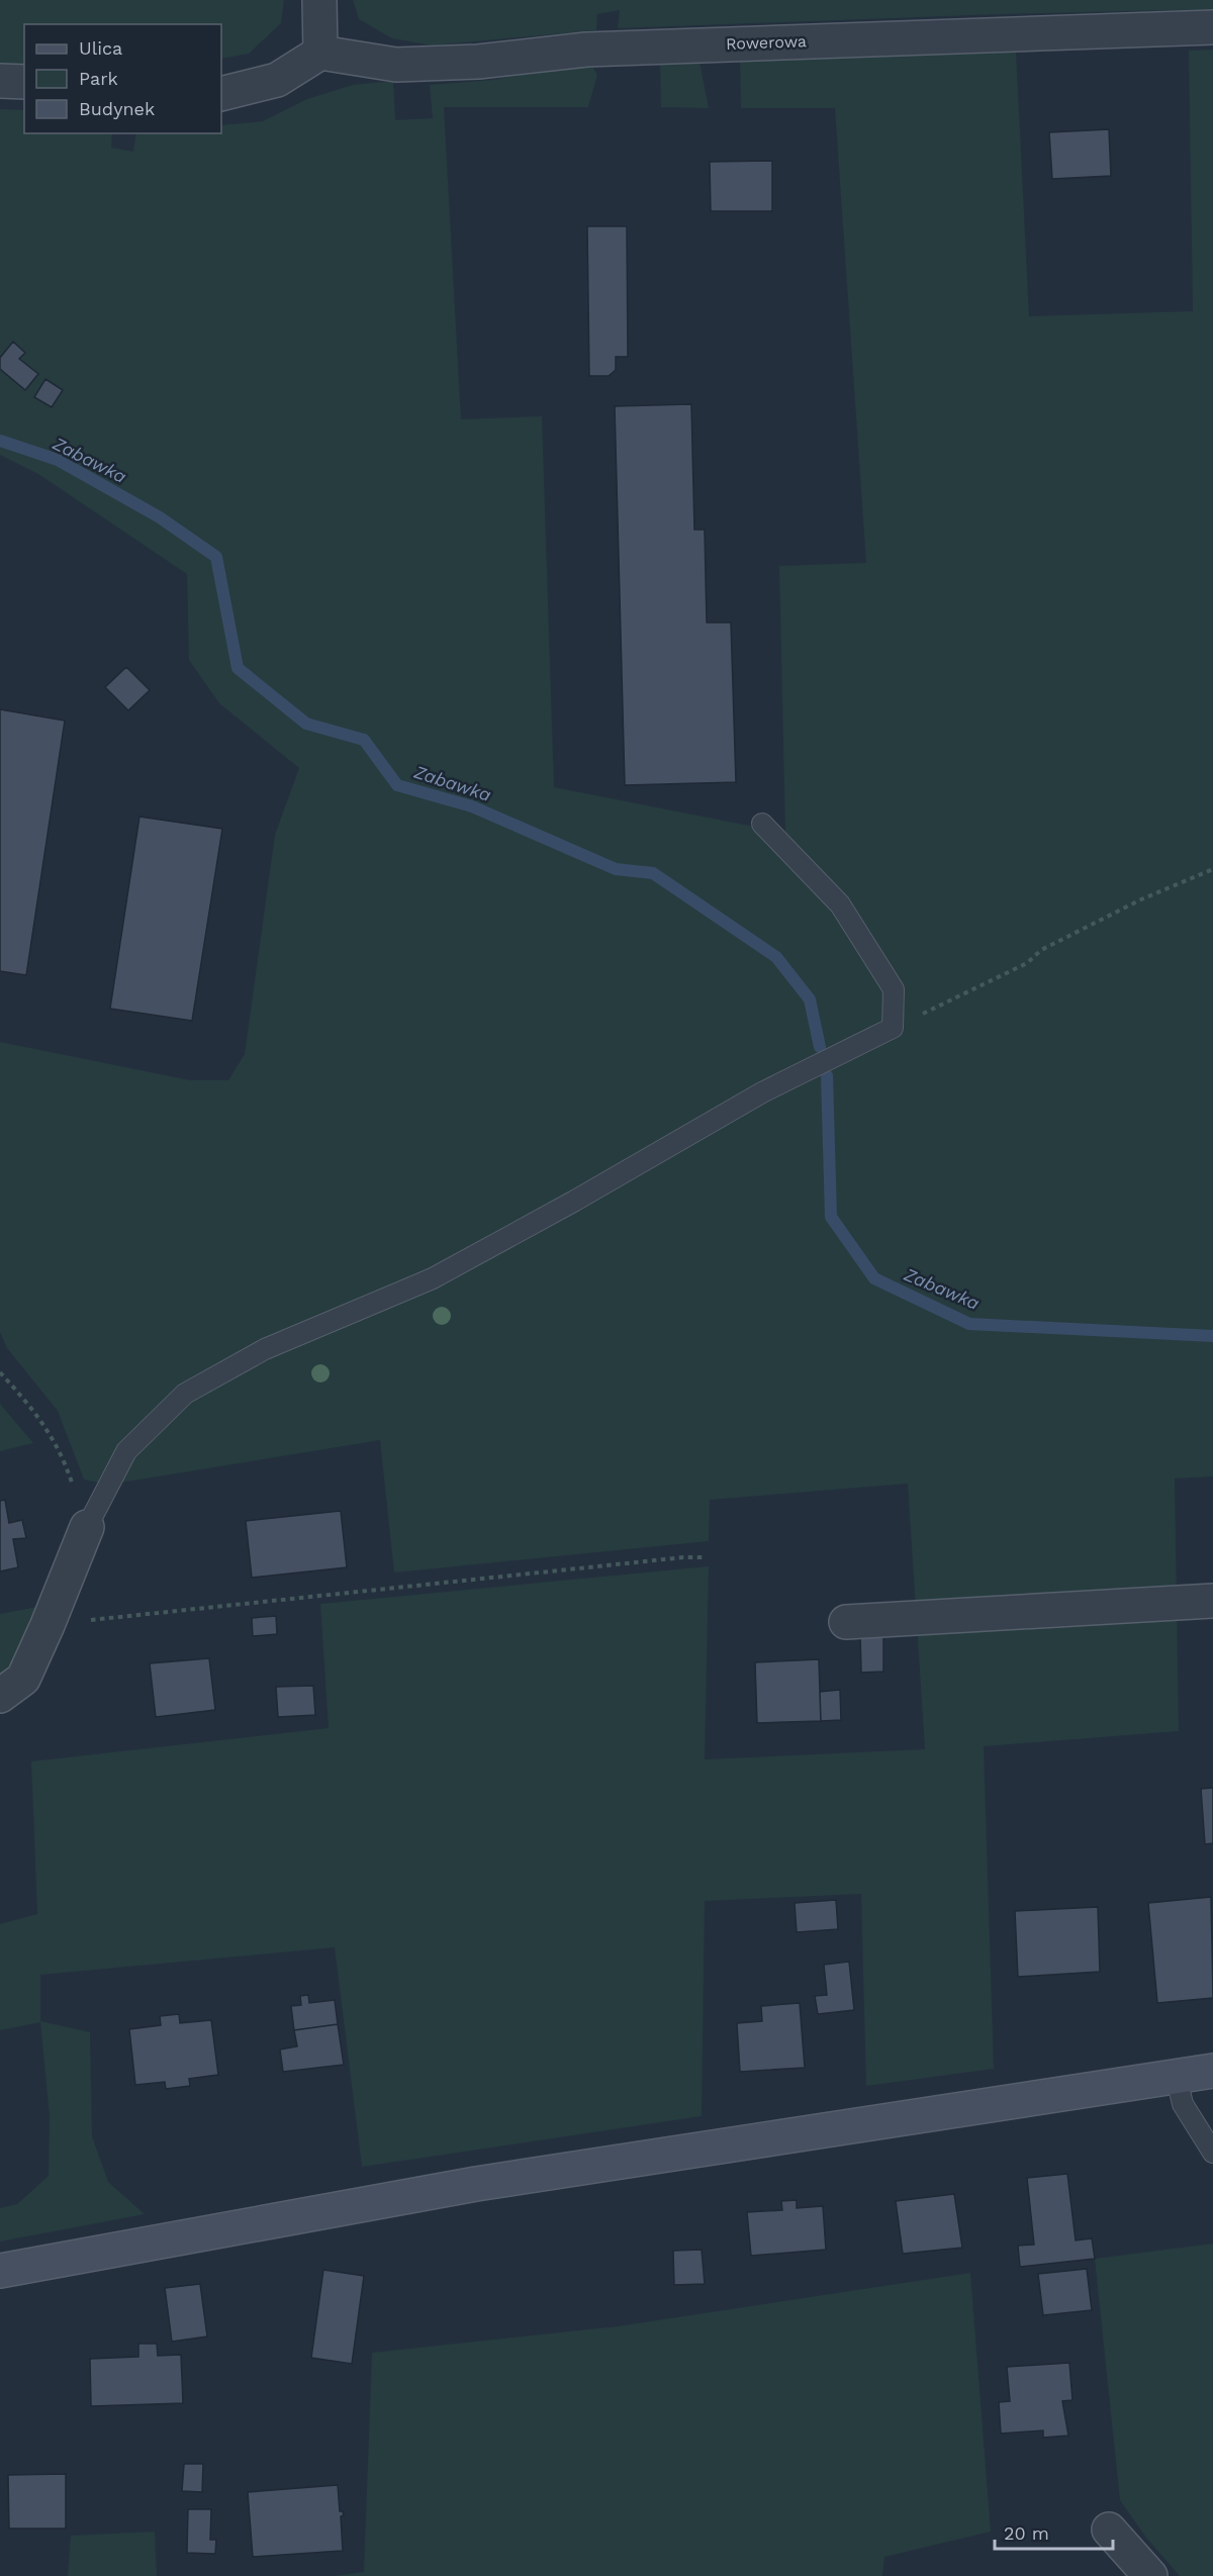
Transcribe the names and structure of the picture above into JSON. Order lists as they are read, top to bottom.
{
  "streets": {
    "street": ["Rowerowa"]
  },
  "water": ["Zabawka"],
  "legend": ["Ulica", "Park", "Budynek"],
  "scale_bar": "20 m"
}
